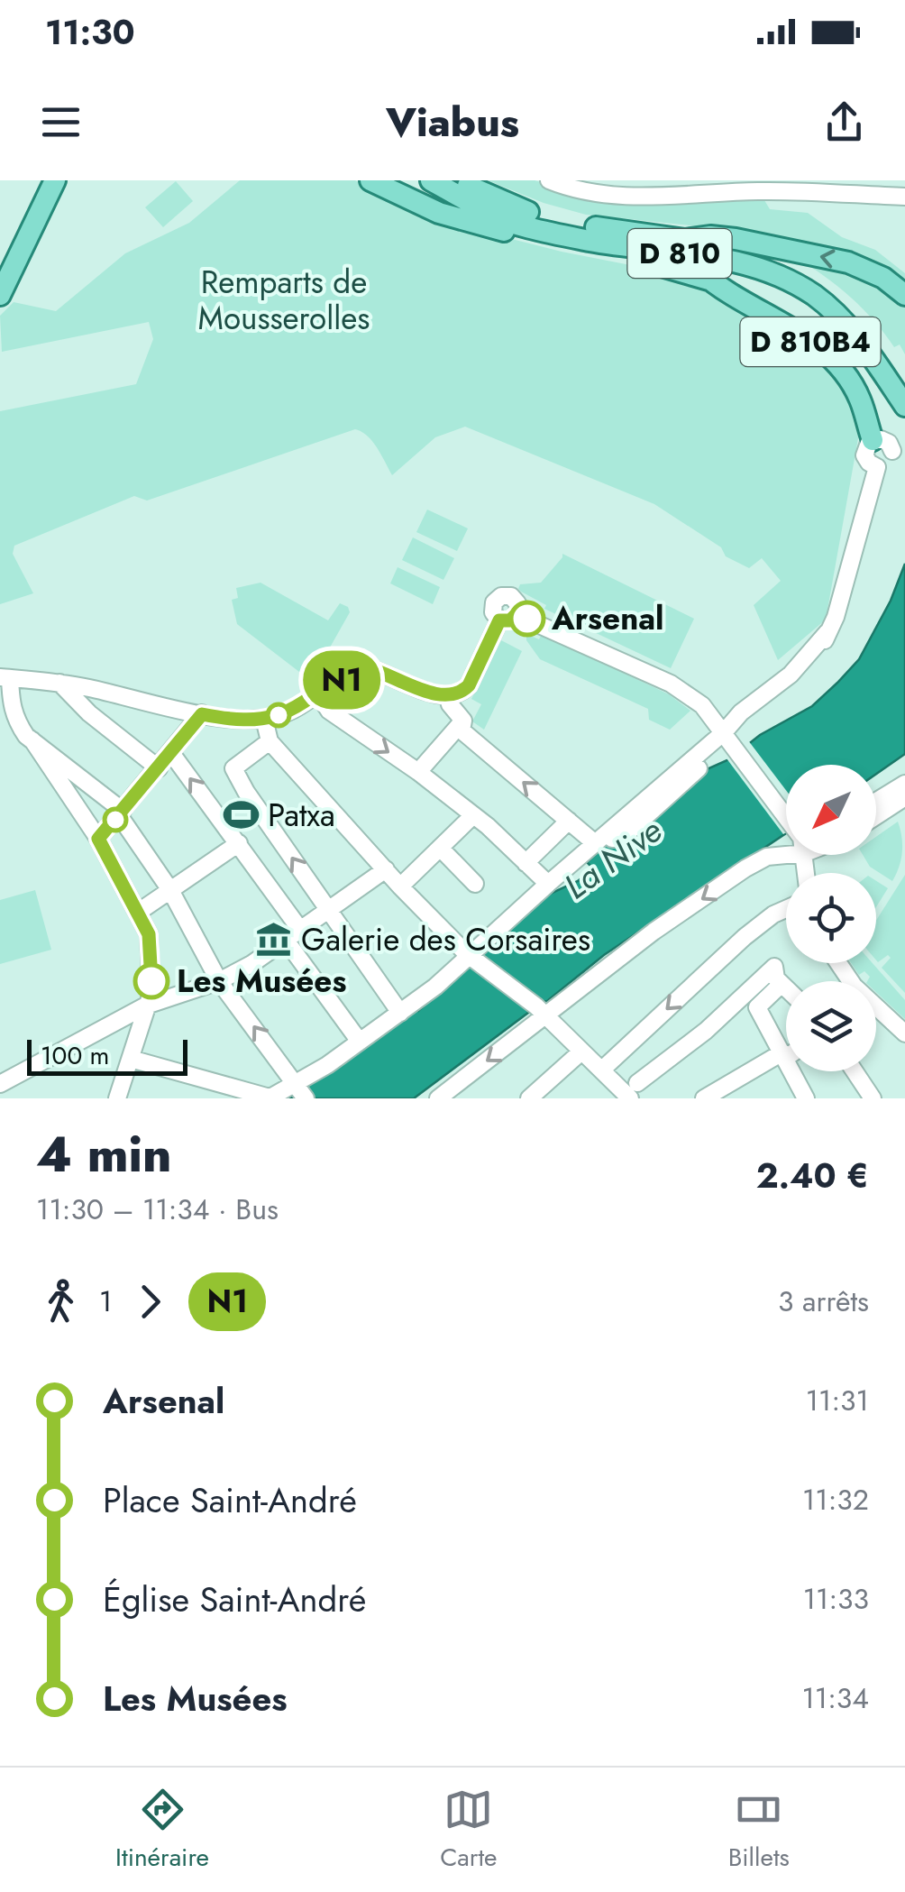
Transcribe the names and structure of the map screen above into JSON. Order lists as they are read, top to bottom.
{
  "streets": {
    "main road": ["D 810", "D 810B4"]
  },
  "crossings": [
    ["D 810", "D 810B4"]
  ],
  "water": ["La Nive"],
  "parks": ["Remparts de Mousserolles"],
  "places": {
    "other": ["Arsenal", "Les Musées"],
    "sports": ["Patxa"],
    "museum": ["Galerie des Corsaires"]
  },
  "lines": ["bus line N1"],
  "scale_bar": "100 m",
  "north": "bottom left",
  "page": {
    "status": "11:30",
    "header": "Viabus",
    "on_map": "N1",
    "scale": "100 m",
    "heading": ["4 min", "11:30 – 11:34 · Bus", "2.40 €"],
    "legs": ["1", "N1", "3 arrêts"],
    "list": [
      {
        "name": "Arsenal",
        "value": "11:31"
      },
      {
        "name": "Place Saint-André",
        "value": "11:32"
      },
      {
        "name": "Église Saint-André",
        "value": "11:33"
      },
      {
        "name": "Les Musées",
        "value": "11:34"
      }
    ],
    "tabs": ["Itinéraire", "Carte", "Billets"]
  }
}
